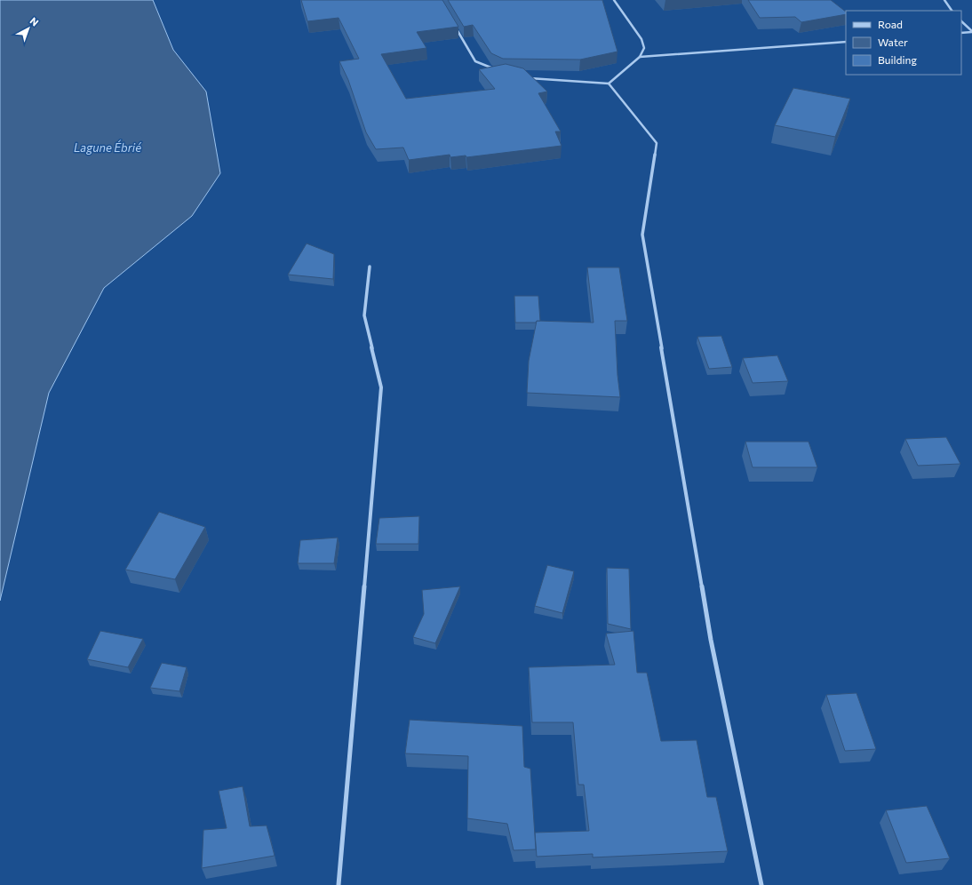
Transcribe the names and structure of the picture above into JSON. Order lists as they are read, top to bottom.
{
  "water": ["Lagune Ébrié"],
  "legend": ["Road", "Water", "Building"],
  "north": "top right"
}
